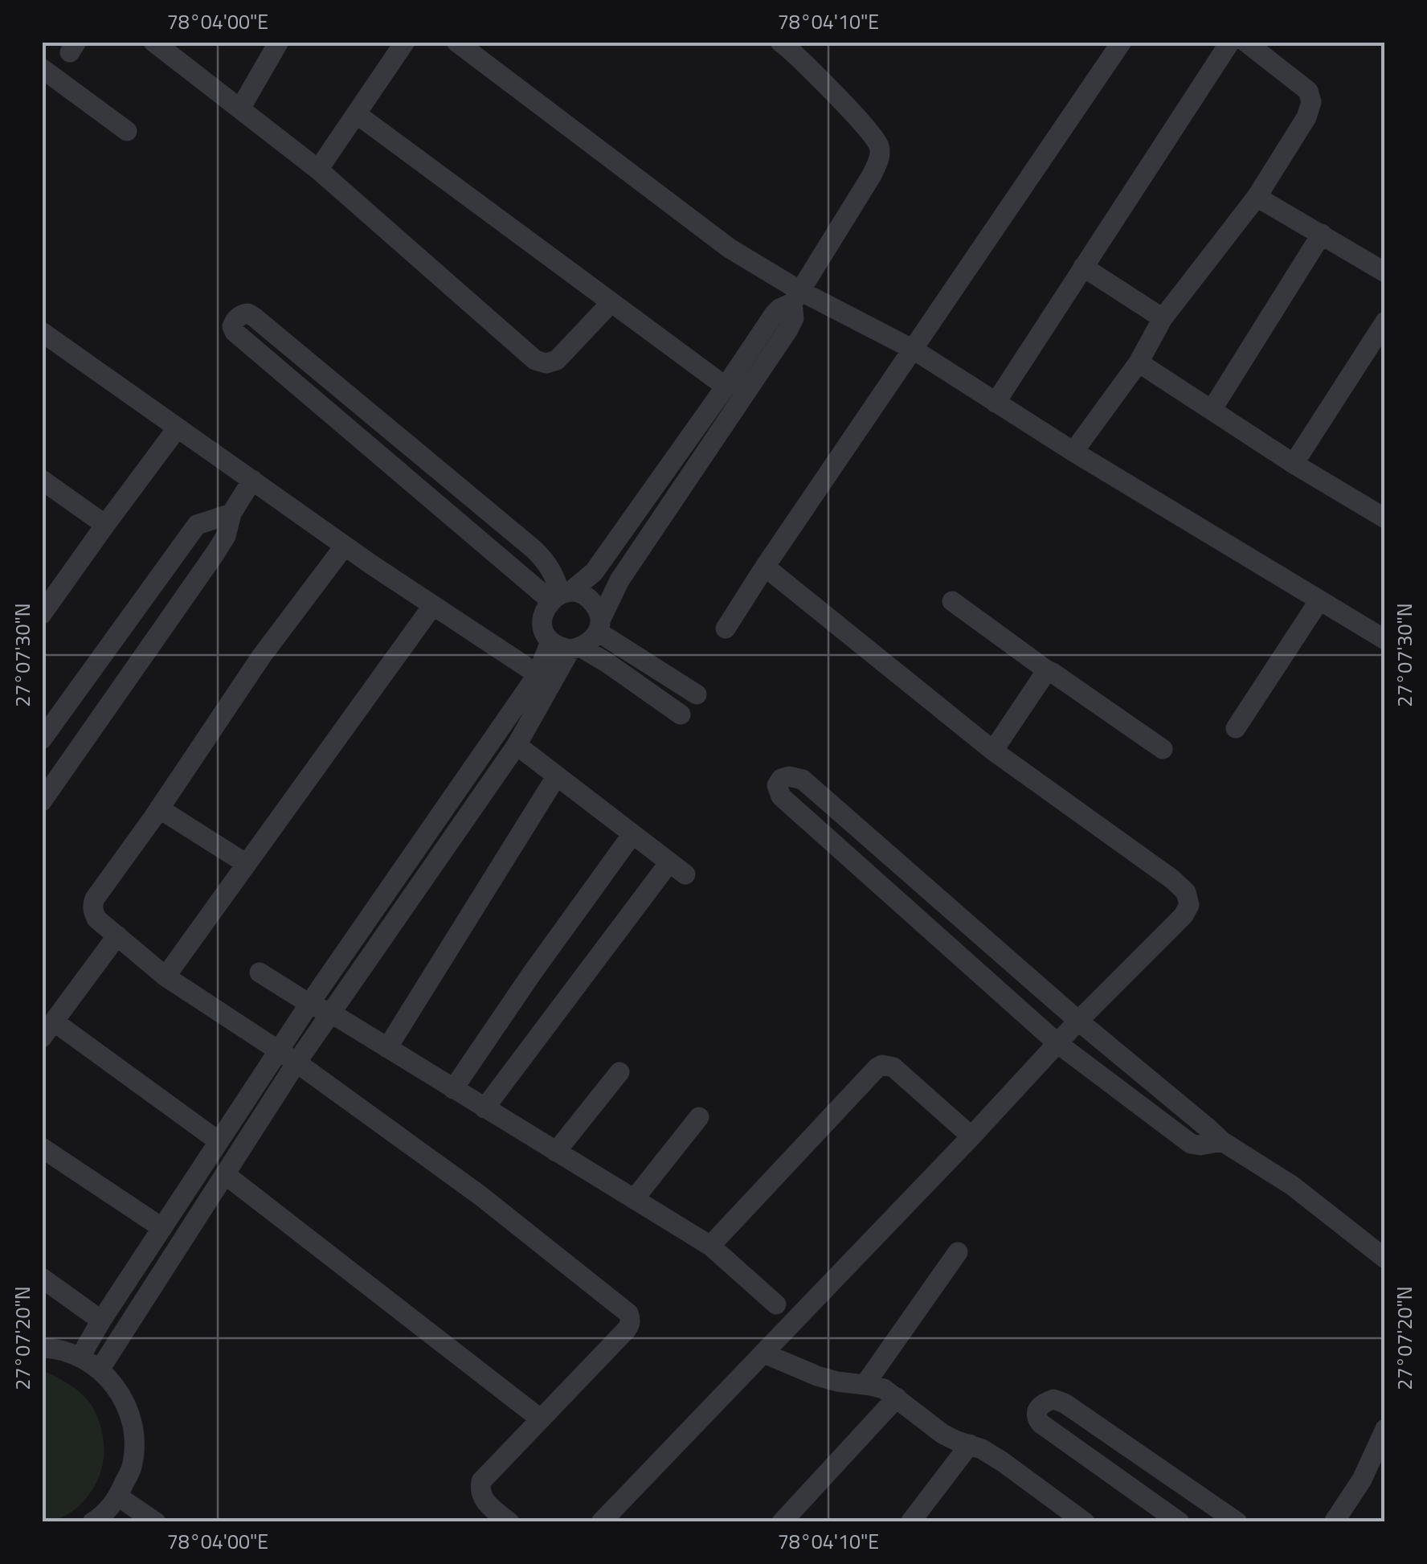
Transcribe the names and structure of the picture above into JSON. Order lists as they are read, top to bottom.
{
  "coordinates": [
    "78°04'00\"E",
    "78°04'10\"E",
    "27°07'30\"N",
    "27°07'20\"N"
  ]
}
